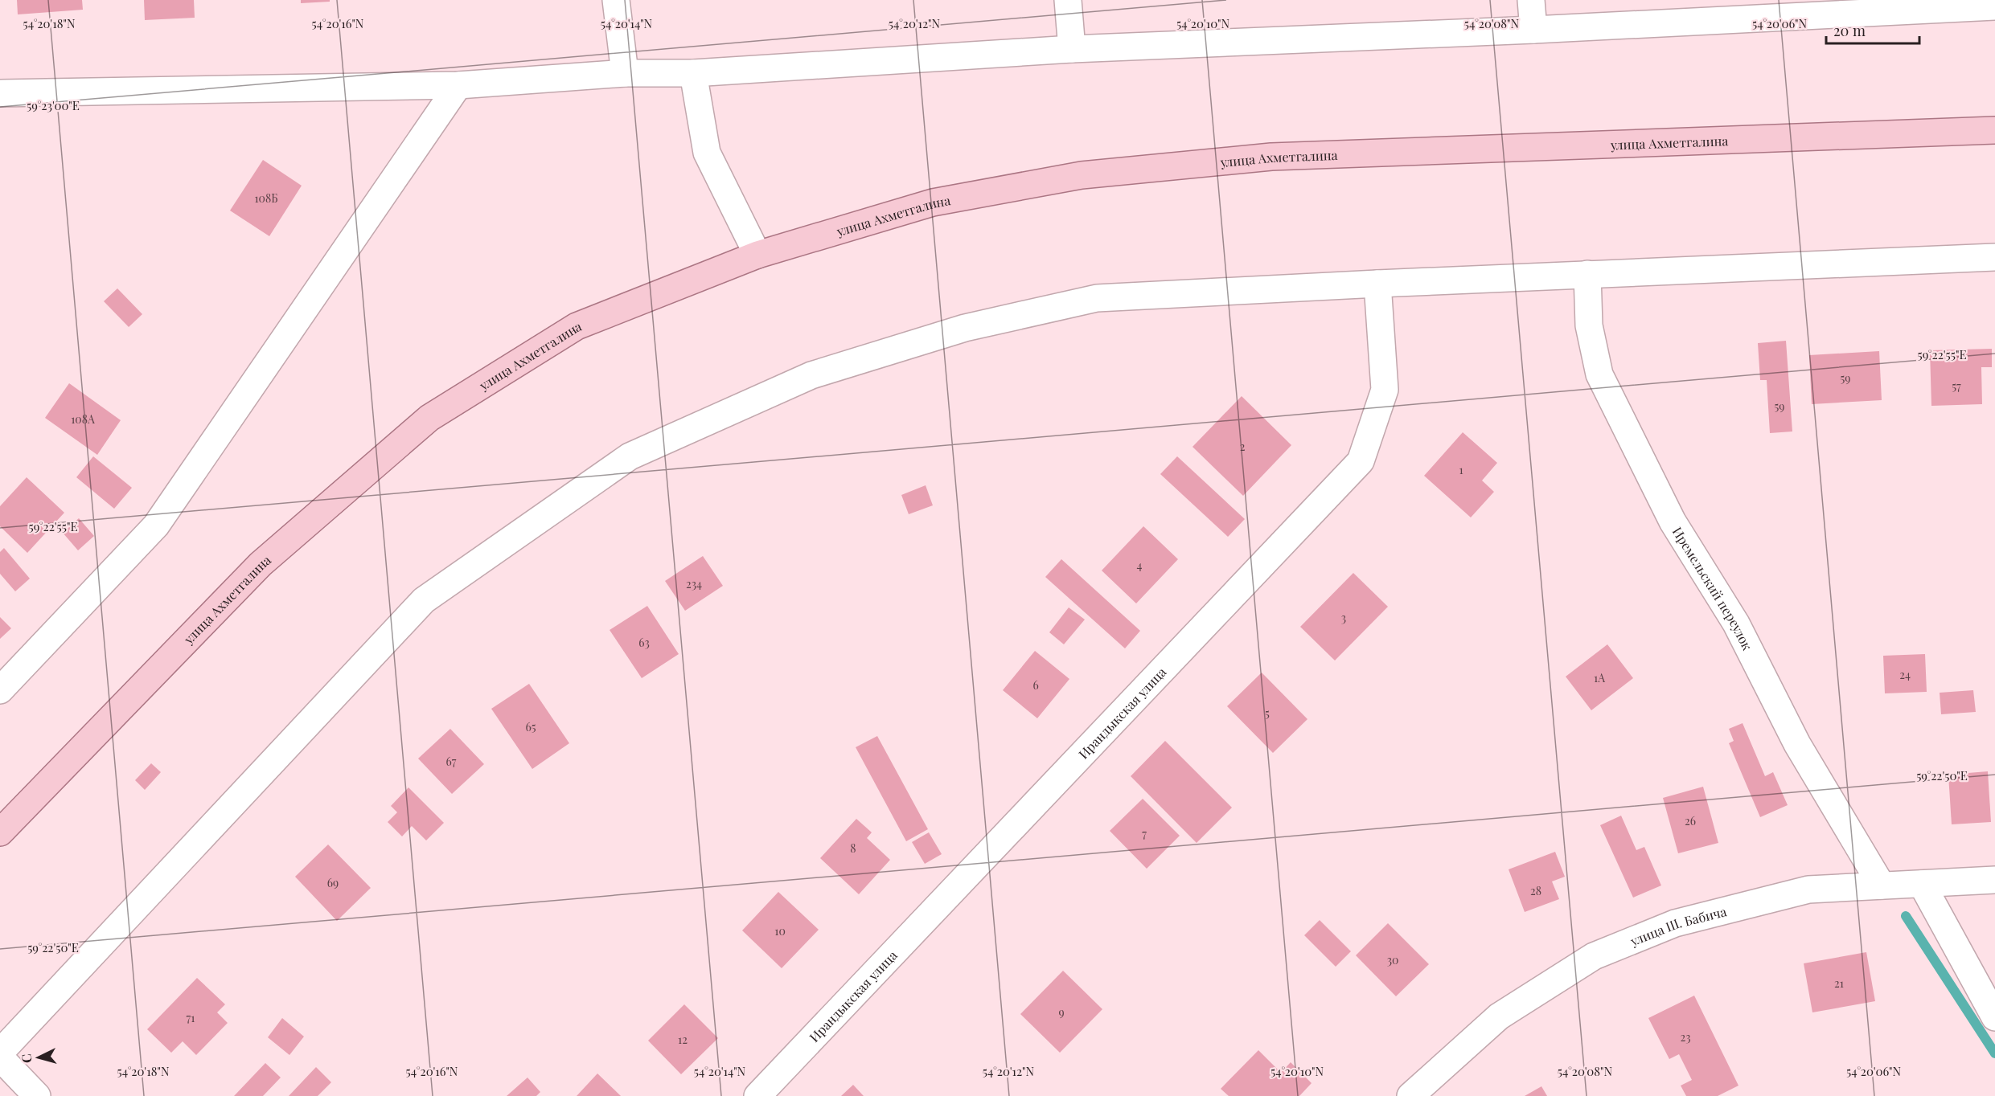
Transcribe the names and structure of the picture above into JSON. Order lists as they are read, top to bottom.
{
  "streets": {
    "main road": ["улица Ахметгалина"],
    "street": ["Иремельский переулок", "Ирандыкская улица", "улица Ш. Бабича"]
  },
  "crossings": [
    ["Иремельский переулок", "улица Ш. Бабича"]
  ],
  "house_numbers": [
    "108Б",
    "59",
    "57",
    "59",
    "108А",
    "2",
    "1",
    "4",
    "234",
    "3",
    "63",
    "24",
    "1А",
    "6",
    "5",
    "65",
    "67",
    "26",
    "7",
    "8",
    "69",
    "28",
    "10",
    "30",
    "21",
    "9",
    "71",
    "23",
    "12"
  ],
  "scale_bar": "20 m",
  "north": "left",
  "coordinates": [
    "54°20'18\"N",
    "54°20'16\"N",
    "54°20'14\"N",
    "54°20'12\"N",
    "54°20'10\"N",
    "54°20'08\"N",
    "54°20'06\"N",
    "59°23'00\"E",
    "59°22'55\"E",
    "59°22'50\"E"
  ]
}
